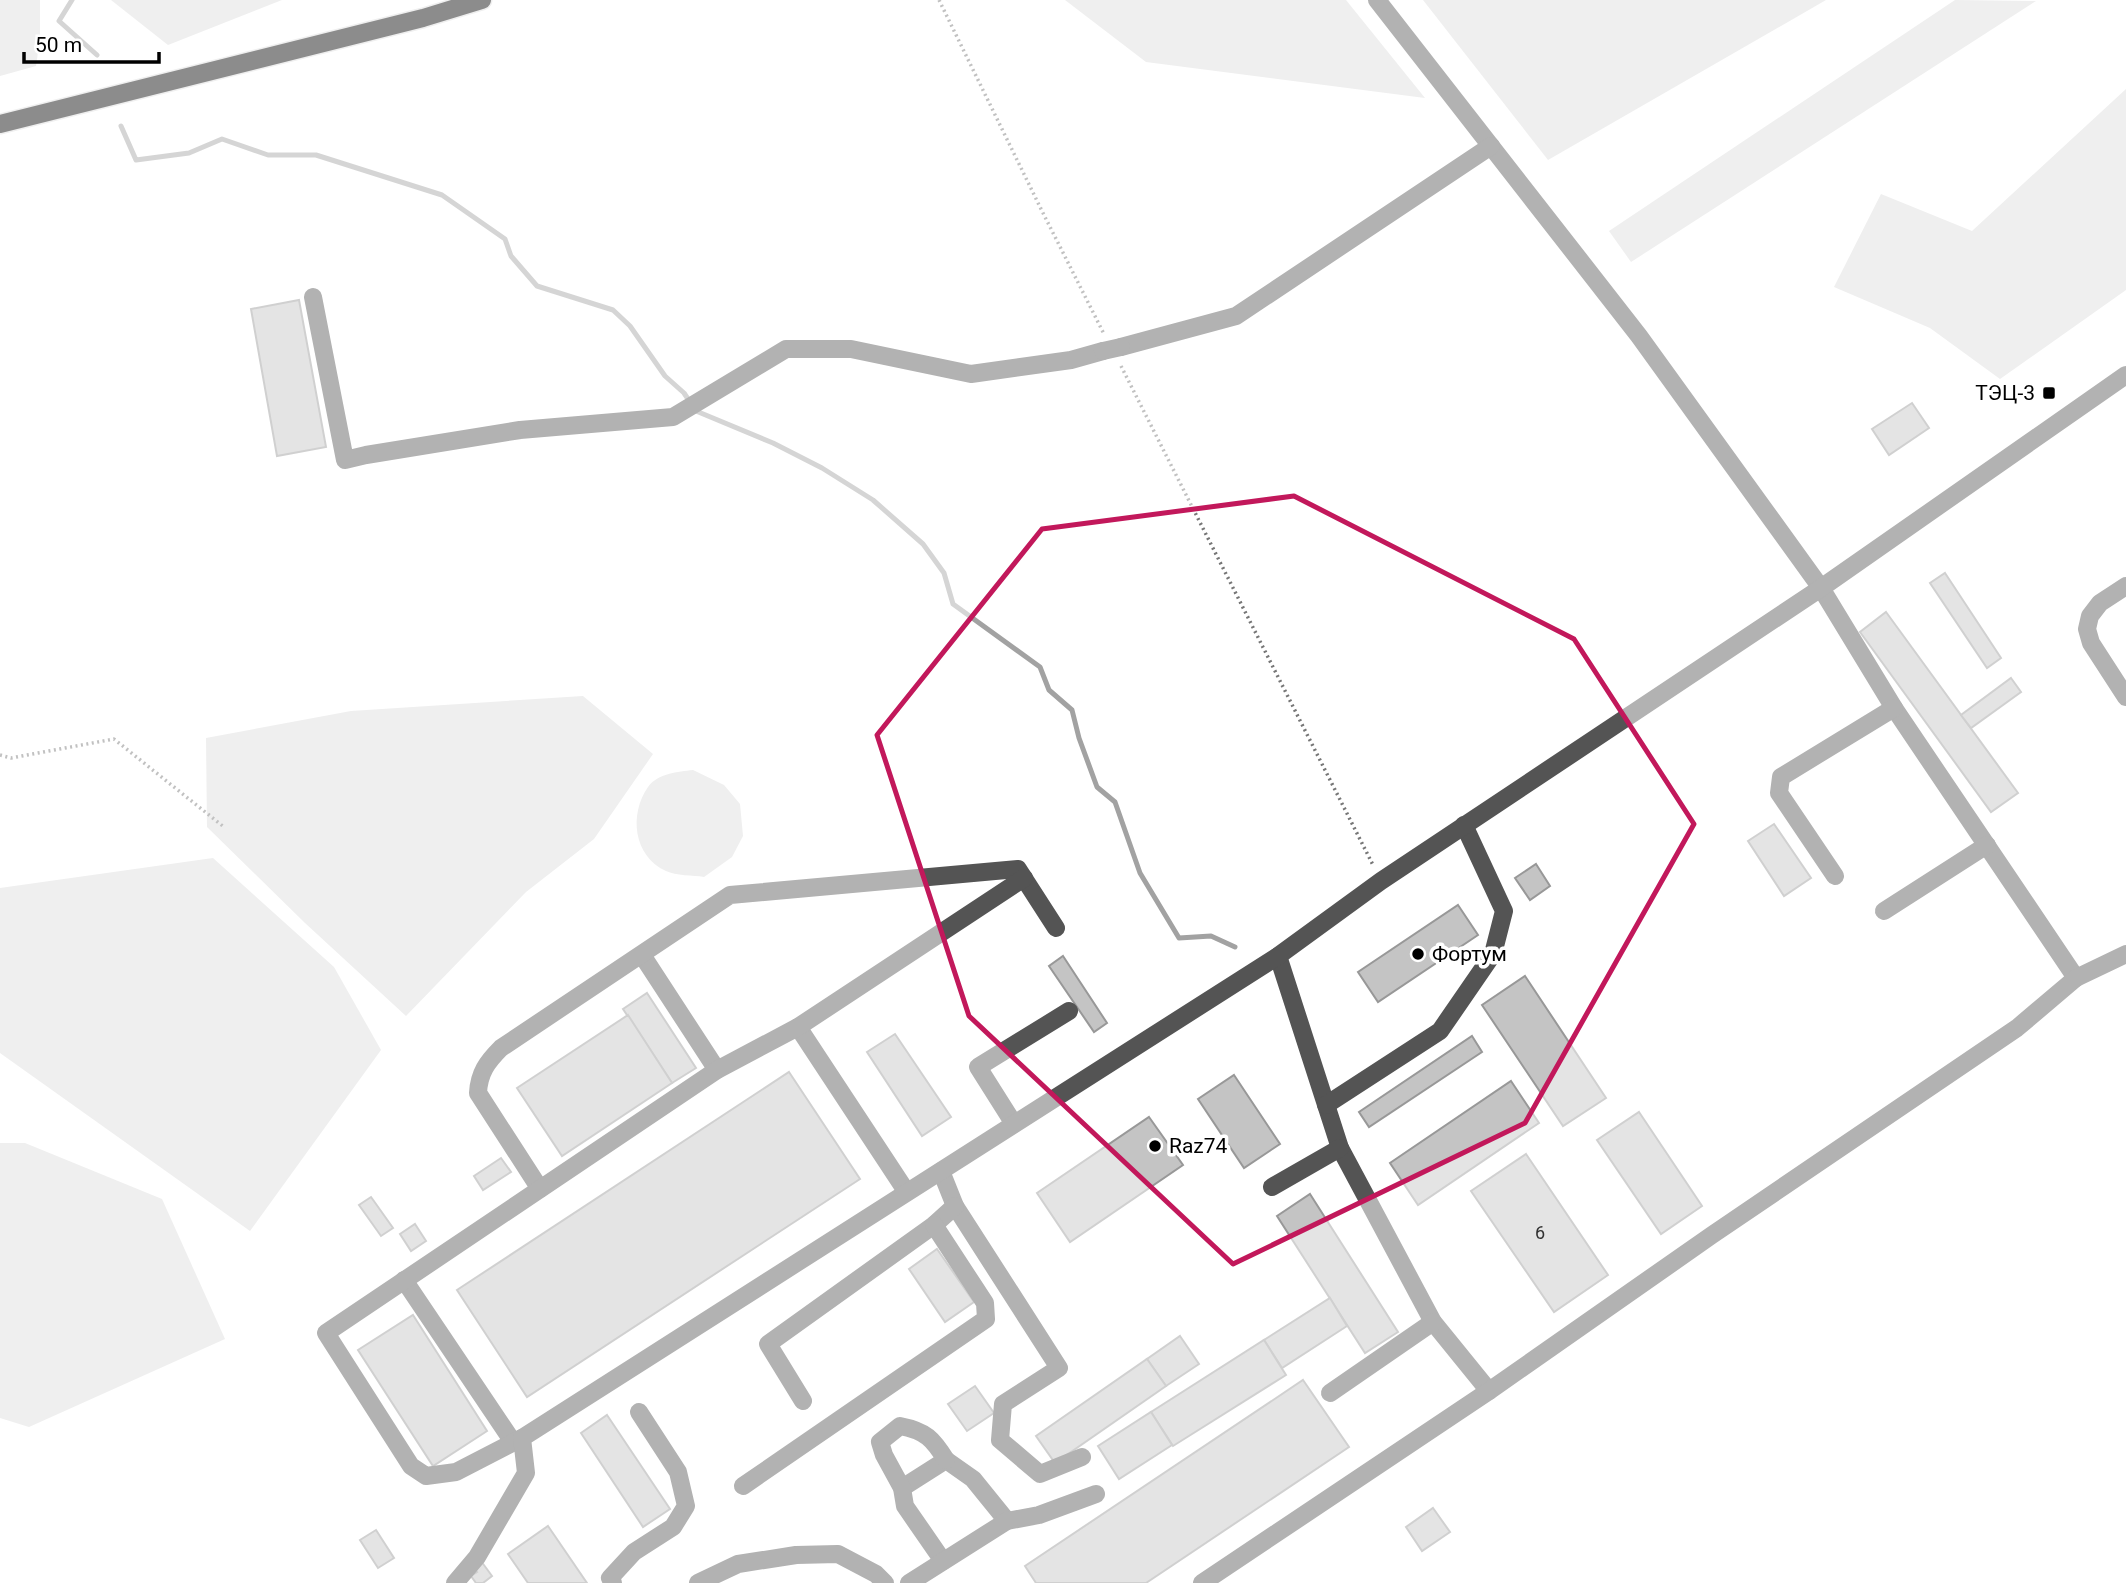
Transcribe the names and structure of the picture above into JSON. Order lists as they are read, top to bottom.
{
  "places": {
    "transit": ["ТЭЦ-3"],
    "other": ["Фортум", "Raz74"]
  },
  "house_numbers": ["6"],
  "scale_bar": "50 m"
}
